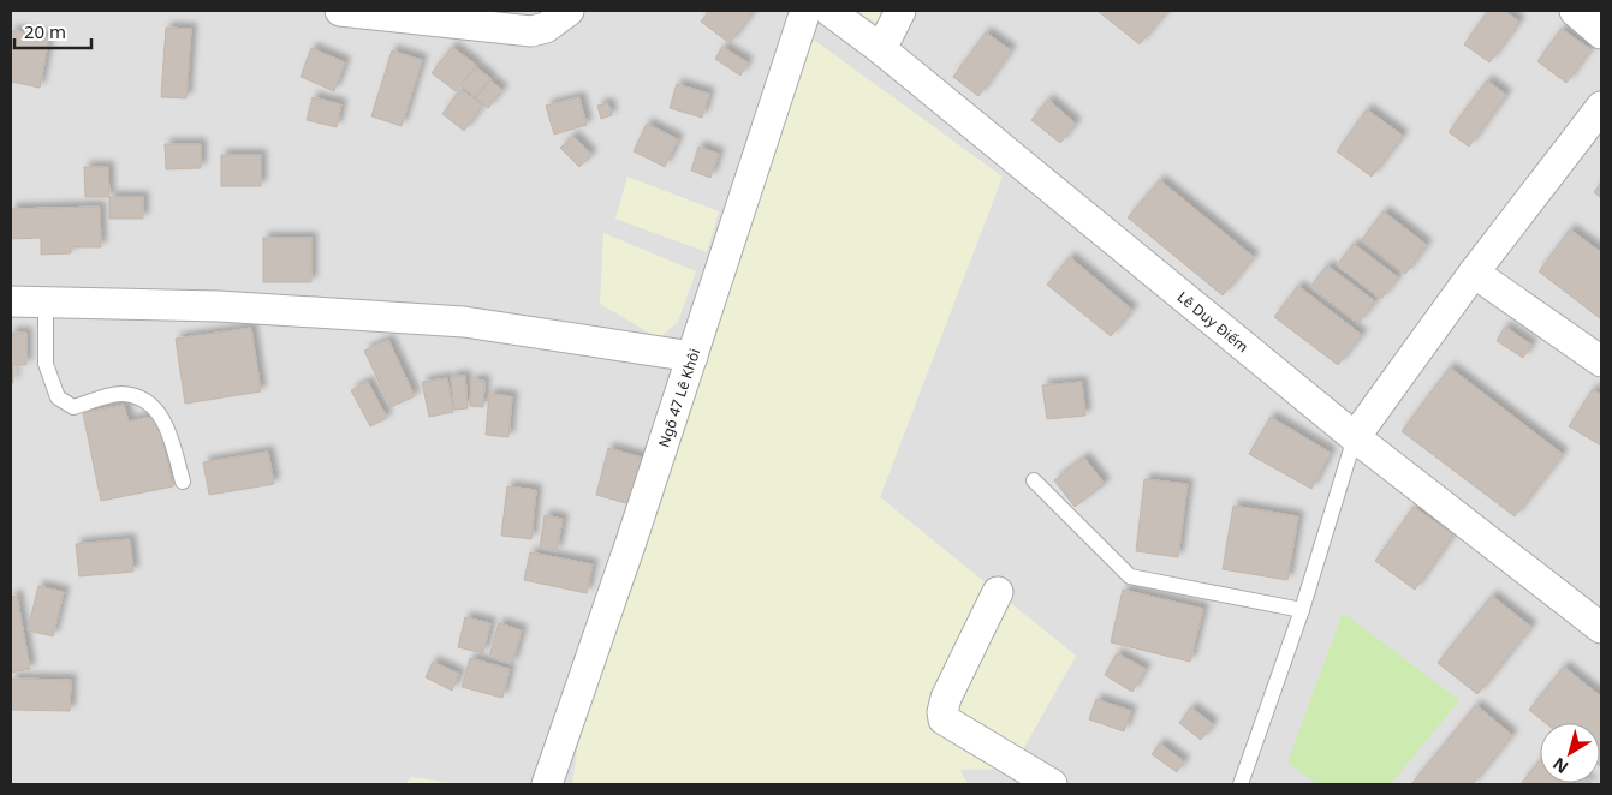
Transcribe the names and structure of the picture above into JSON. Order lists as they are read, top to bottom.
{
  "streets": {
    "street": ["Lê Duy Điếm", "Ngõ 47 Lê Khôi"]
  },
  "scale_bar": "20 m",
  "north": "bottom left"
}
